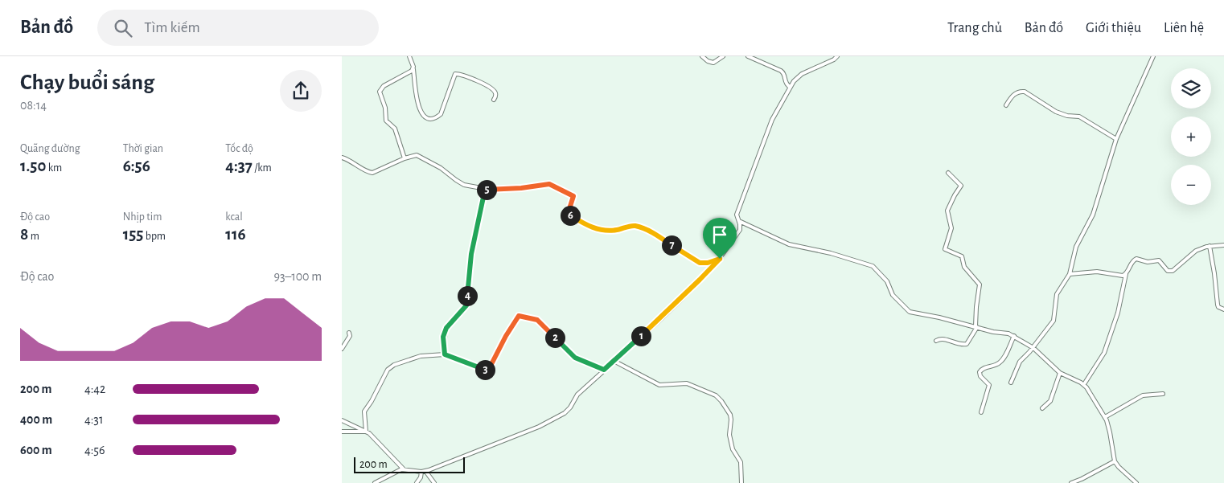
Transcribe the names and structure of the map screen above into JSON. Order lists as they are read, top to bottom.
{
  "scale_bar": "200 m",
  "page": {
    "header": "Bản đồ",
    "search": "Tìm kiếm",
    "nav": [
      "Trang chủ",
      "Bản đồ",
      "Giới thiệu",
      "Liên hệ"
    ],
    "heading": ["Chạy buổi sáng", "08:14"],
    "map_buttons": ["+", "−"],
    "stats": [
      ["Quãng đường", "1.50 km"],
      ["Thời gian", "6:56"],
      ["Tốc độ", "4:37 /km"],
      ["Độ cao", "8 m"],
      ["Nhịp tim", "155 bpm"],
      ["kcal", "116"]
    ],
    "pins": [
      "5",
      "6",
      "7",
      "4",
      "1",
      "2",
      "3"
    ],
    "chart": ["Độ cao", "93–100 m"],
    "list": [
      {
        "name": "200 m",
        "note": "4:42"
      },
      {
        "name": "400 m",
        "note": "4:31"
      },
      {
        "name": "600 m",
        "note": "4:56"
      }
    ],
    "scale": "200 m"
  }
}
